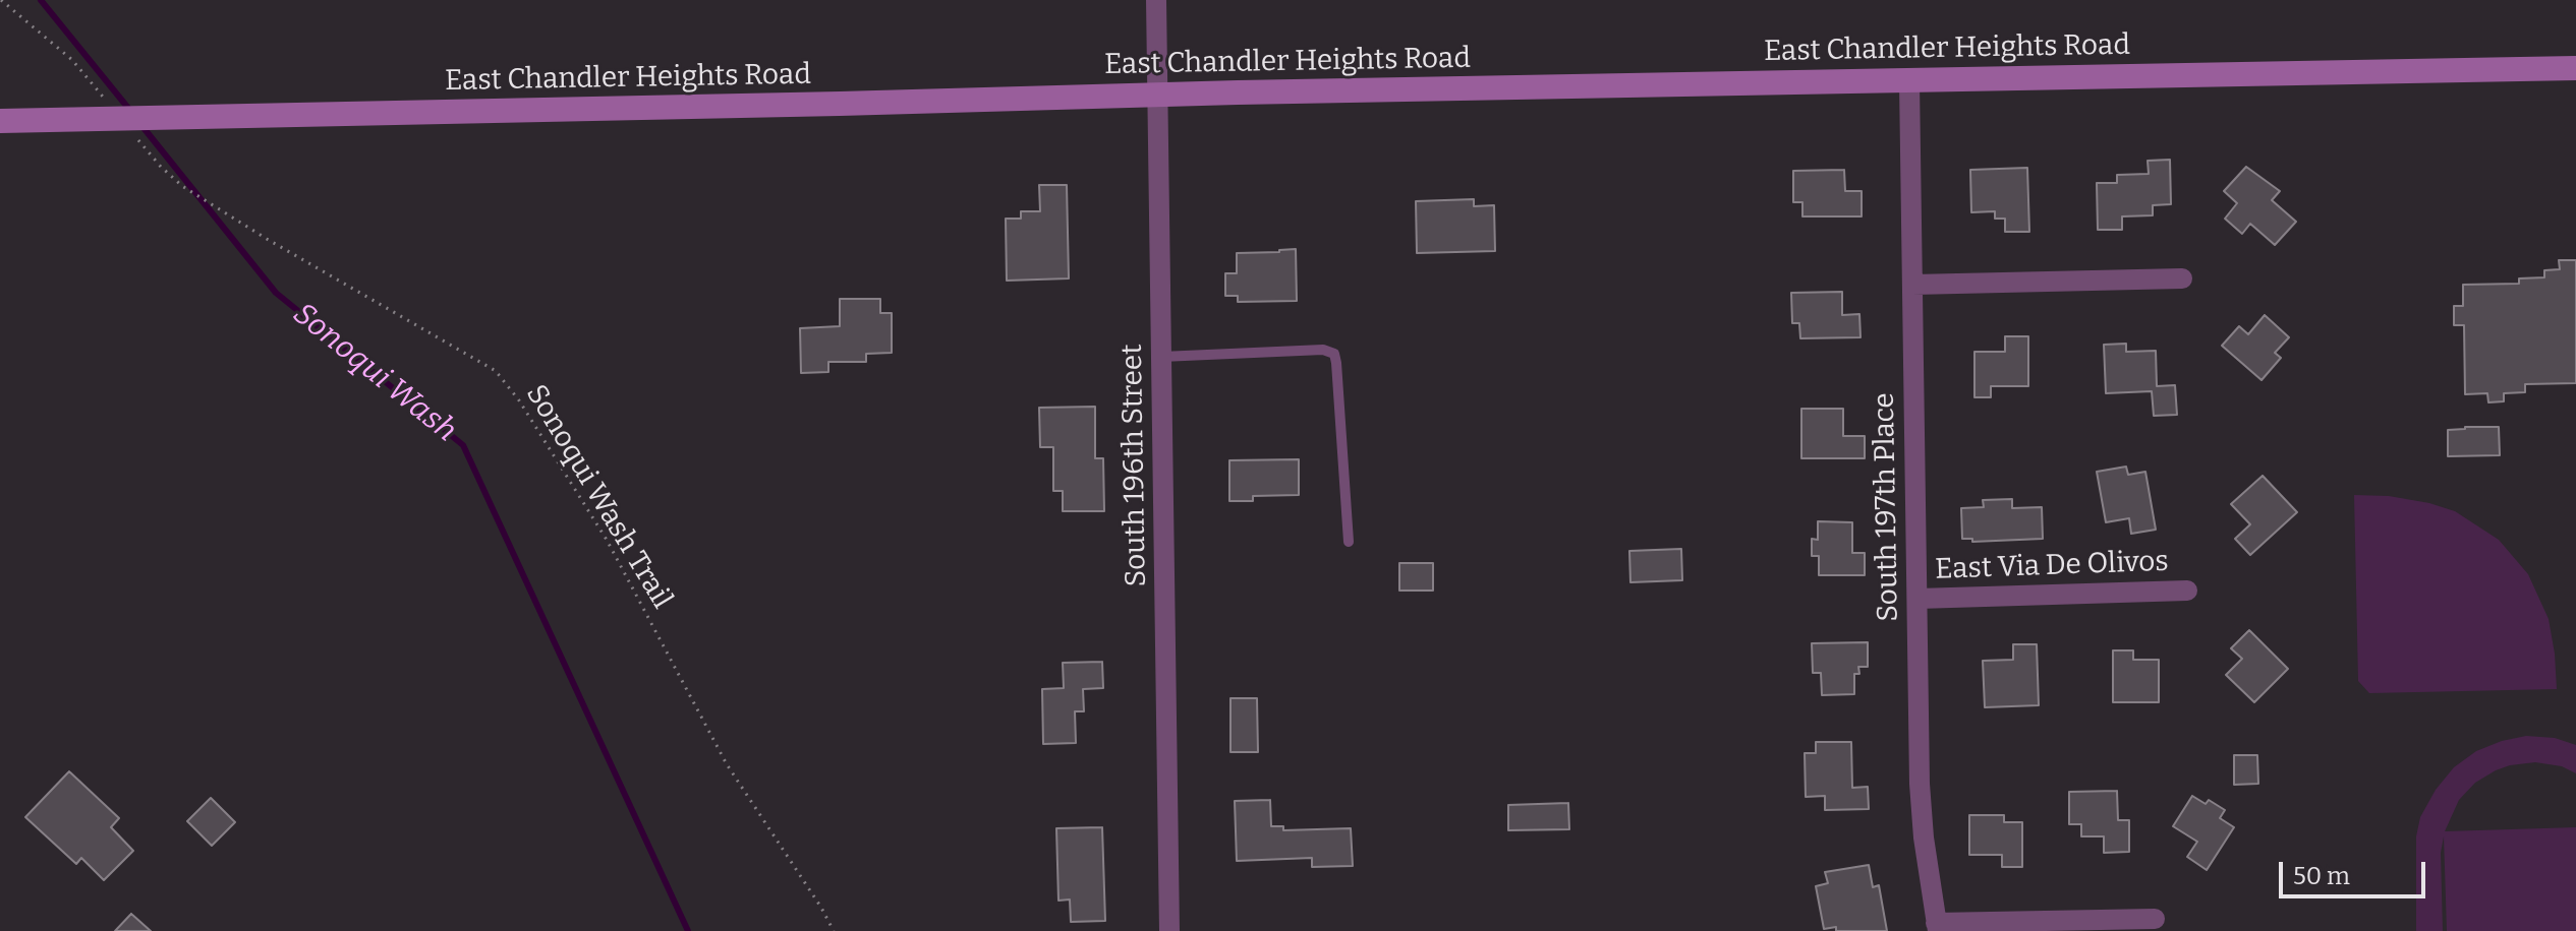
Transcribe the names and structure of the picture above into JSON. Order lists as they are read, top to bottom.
{
  "streets": {
    "main road": ["East Chandler Heights Road"],
    "street": ["South 196th Street", "South 197th Place", "East Via De Olivos"],
    "path": ["Sonoqui Wash Trail"]
  },
  "crossings": [
    ["East Chandler Heights Road", "South 196th Street"],
    ["East Chandler Heights Road", "South 197th Place"],
    ["South 197th Place", "East Via De Olivos"]
  ],
  "water": ["Sonoqui Wash"],
  "scale_bar": "50 m"
}
